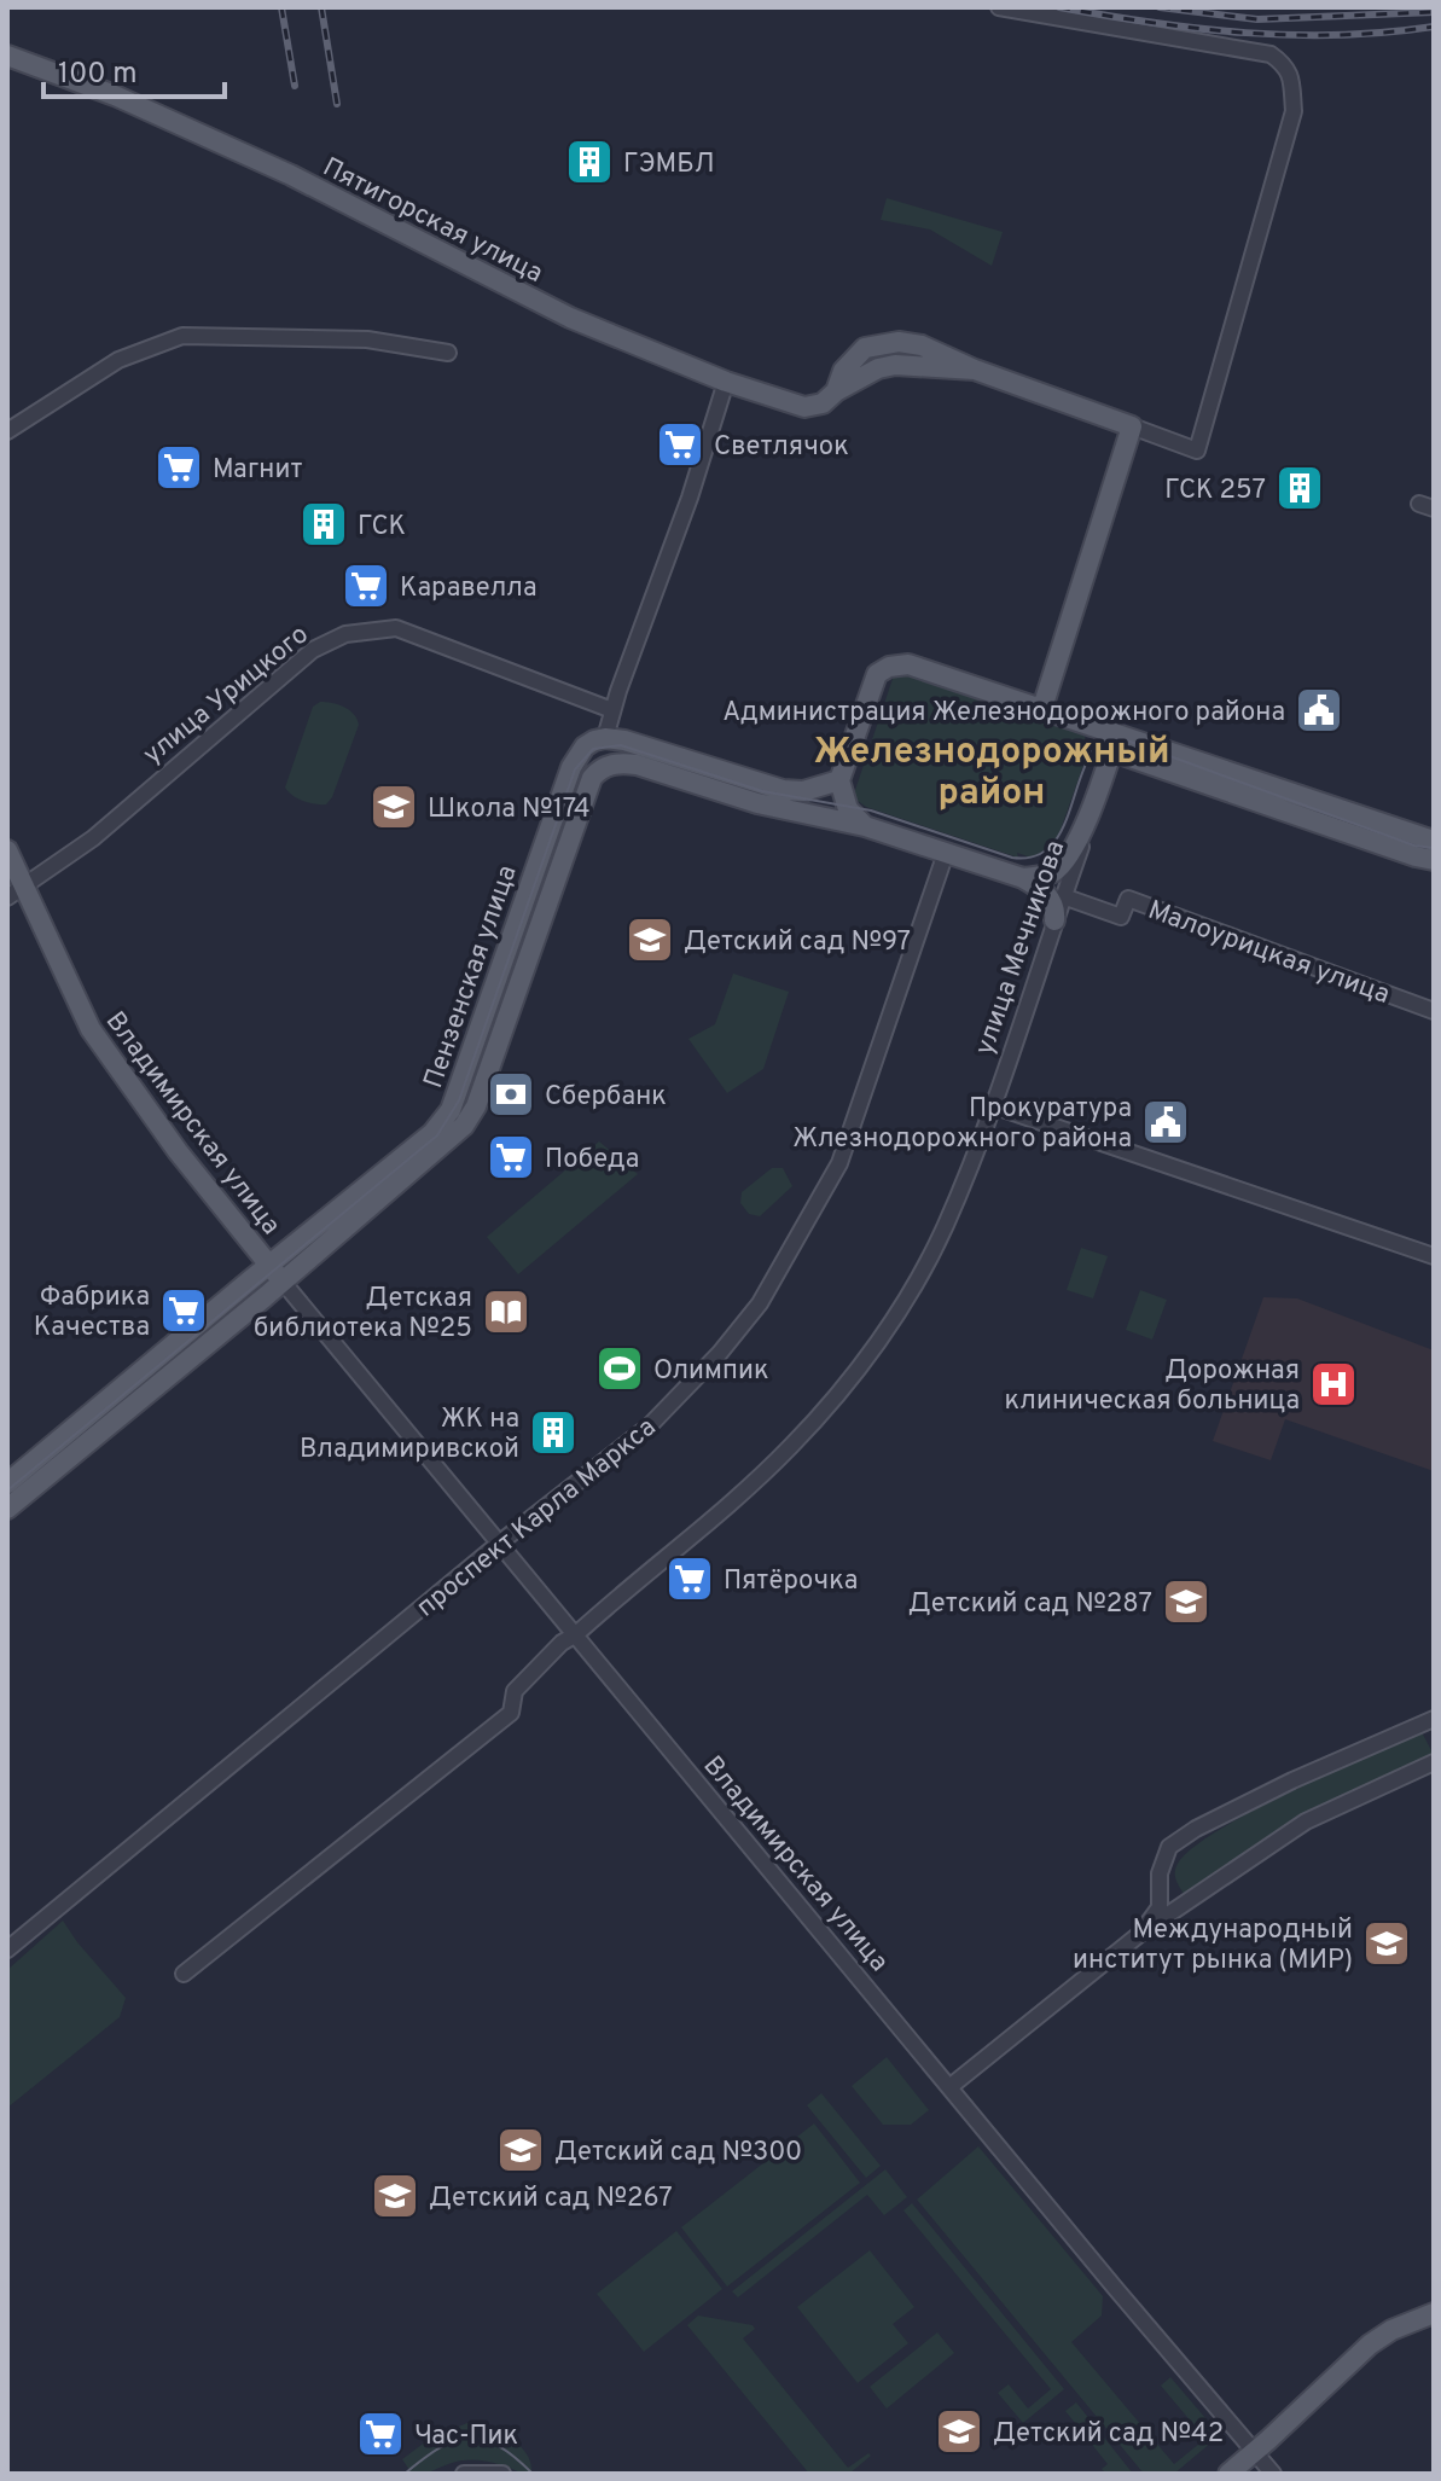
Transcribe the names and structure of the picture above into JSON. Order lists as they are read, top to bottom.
{
  "streets": {
    "main road": ["Пятигорская улица", "Пензенская улица", "Владимирская улица"],
    "street": [
      "улица Урицкого",
      "улица Мечникова",
      "Малоурицкая улица",
      "проспект Карла Маркса"
    ]
  },
  "crossings": [
    ["улица Урицкого", "Владимирская улица"],
    ["улица Мечникова", "Малоурицкая улица"],
    ["Пензенская улица", "Владимирская улица"],
    ["Владимирская улица", "проспект Карла Маркса"]
  ],
  "districts": ["Железнодорожный район"],
  "places": {
    "building": [
      "ГЭМБЛ",
      "ГСК 257",
      "ГСК",
      "ЖК на Владимиривской"
    ],
    "supermarket": [
      "Светлячок",
      "Магнит",
      "Каравелла",
      "Победа",
      "Фабрика Качества",
      "Пятёрочка",
      "Час-Пик"
    ],
    "public building": ["Администрация Железнодорожного района", "Прокуратура Жлезнодорожного района"],
    "school or university": [
      "Школа №174",
      "Детский сад №97",
      "Детский сад №287",
      "Международный институт рынка (МИР)",
      "Детский сад №300",
      "Детский сад №267",
      "Детский сад №42"
    ],
    "bank": ["Сбербанк"],
    "library": ["Детская библиотека №25"],
    "sports": ["Олимпик"],
    "hospital": ["Дорожная клиническая больница"]
  },
  "scale_bar": "100 m"
}
